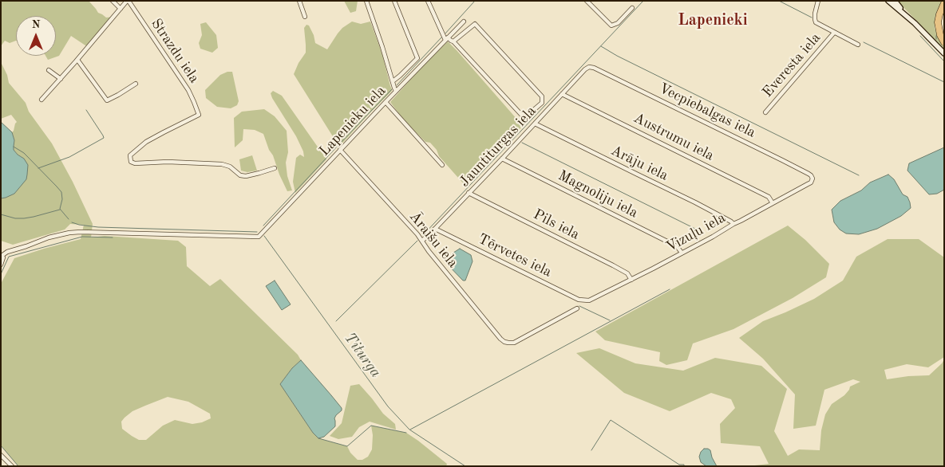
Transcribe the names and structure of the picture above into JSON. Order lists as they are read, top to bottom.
{
  "streets": {
    "street": [
      "Strazdu iela",
      "Everesta iela",
      "Vecpiebalgas iela",
      "Lapenieku iela",
      "Austrumu iela",
      "Jauntiturgas iela",
      "Arāju iela",
      "Magnoliju iela",
      "Pils iela",
      "Vizuļu iela",
      "Āraišu iela",
      "Tērvetes iela"
    ]
  },
  "crossings": [
    ["Vecpiebalgas iela", "Jauntiturgas iela"],
    ["Vecpiebalgas iela", "Vizuļu iela"],
    ["Lapenieku iela", "Āraišu iela"],
    ["Austrumu iela", "Jauntiturgas iela"],
    ["Austrumu iela", "Vizuļu iela"],
    ["Jauntiturgas iela", "Arāju iela"],
    ["Jauntiturgas iela", "Magnoliju iela"],
    ["Jauntiturgas iela", "Pils iela"],
    ["Jauntiturgas iela", "Āraišu iela"],
    ["Jauntiturgas iela", "Tērvetes iela"],
    ["Arāju iela", "Vizuļu iela"],
    ["Magnoliju iela", "Vizuļu iela"],
    ["Pils iela", "Vizuļu iela"],
    ["Vizuļu iela", "Tērvetes iela"]
  ],
  "districts": ["Lapenieki"],
  "water": ["Titurga"],
  "north": "top"
}
